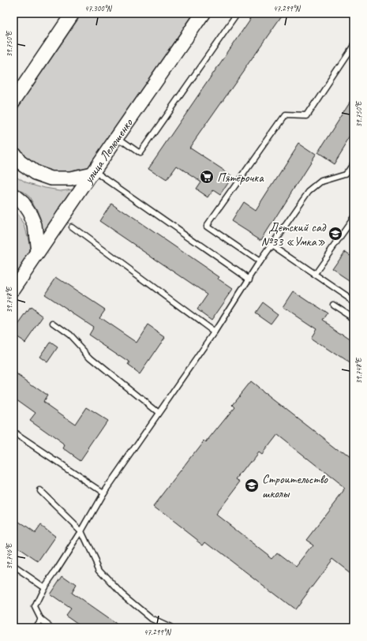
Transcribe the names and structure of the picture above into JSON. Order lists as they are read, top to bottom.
{
  "streets": {
    "street": ["улица Лелюшенко"]
  },
  "places": {
    "supermarket": ["Пятёрочка"],
    "school or university": ["Детский сад №33 «Умка»", "Строительство школы"]
  },
  "coordinates": [
    "47.300°N",
    "47.299°N",
    "39.750°E",
    "39.748°E",
    "39.746°E"
  ]
}
